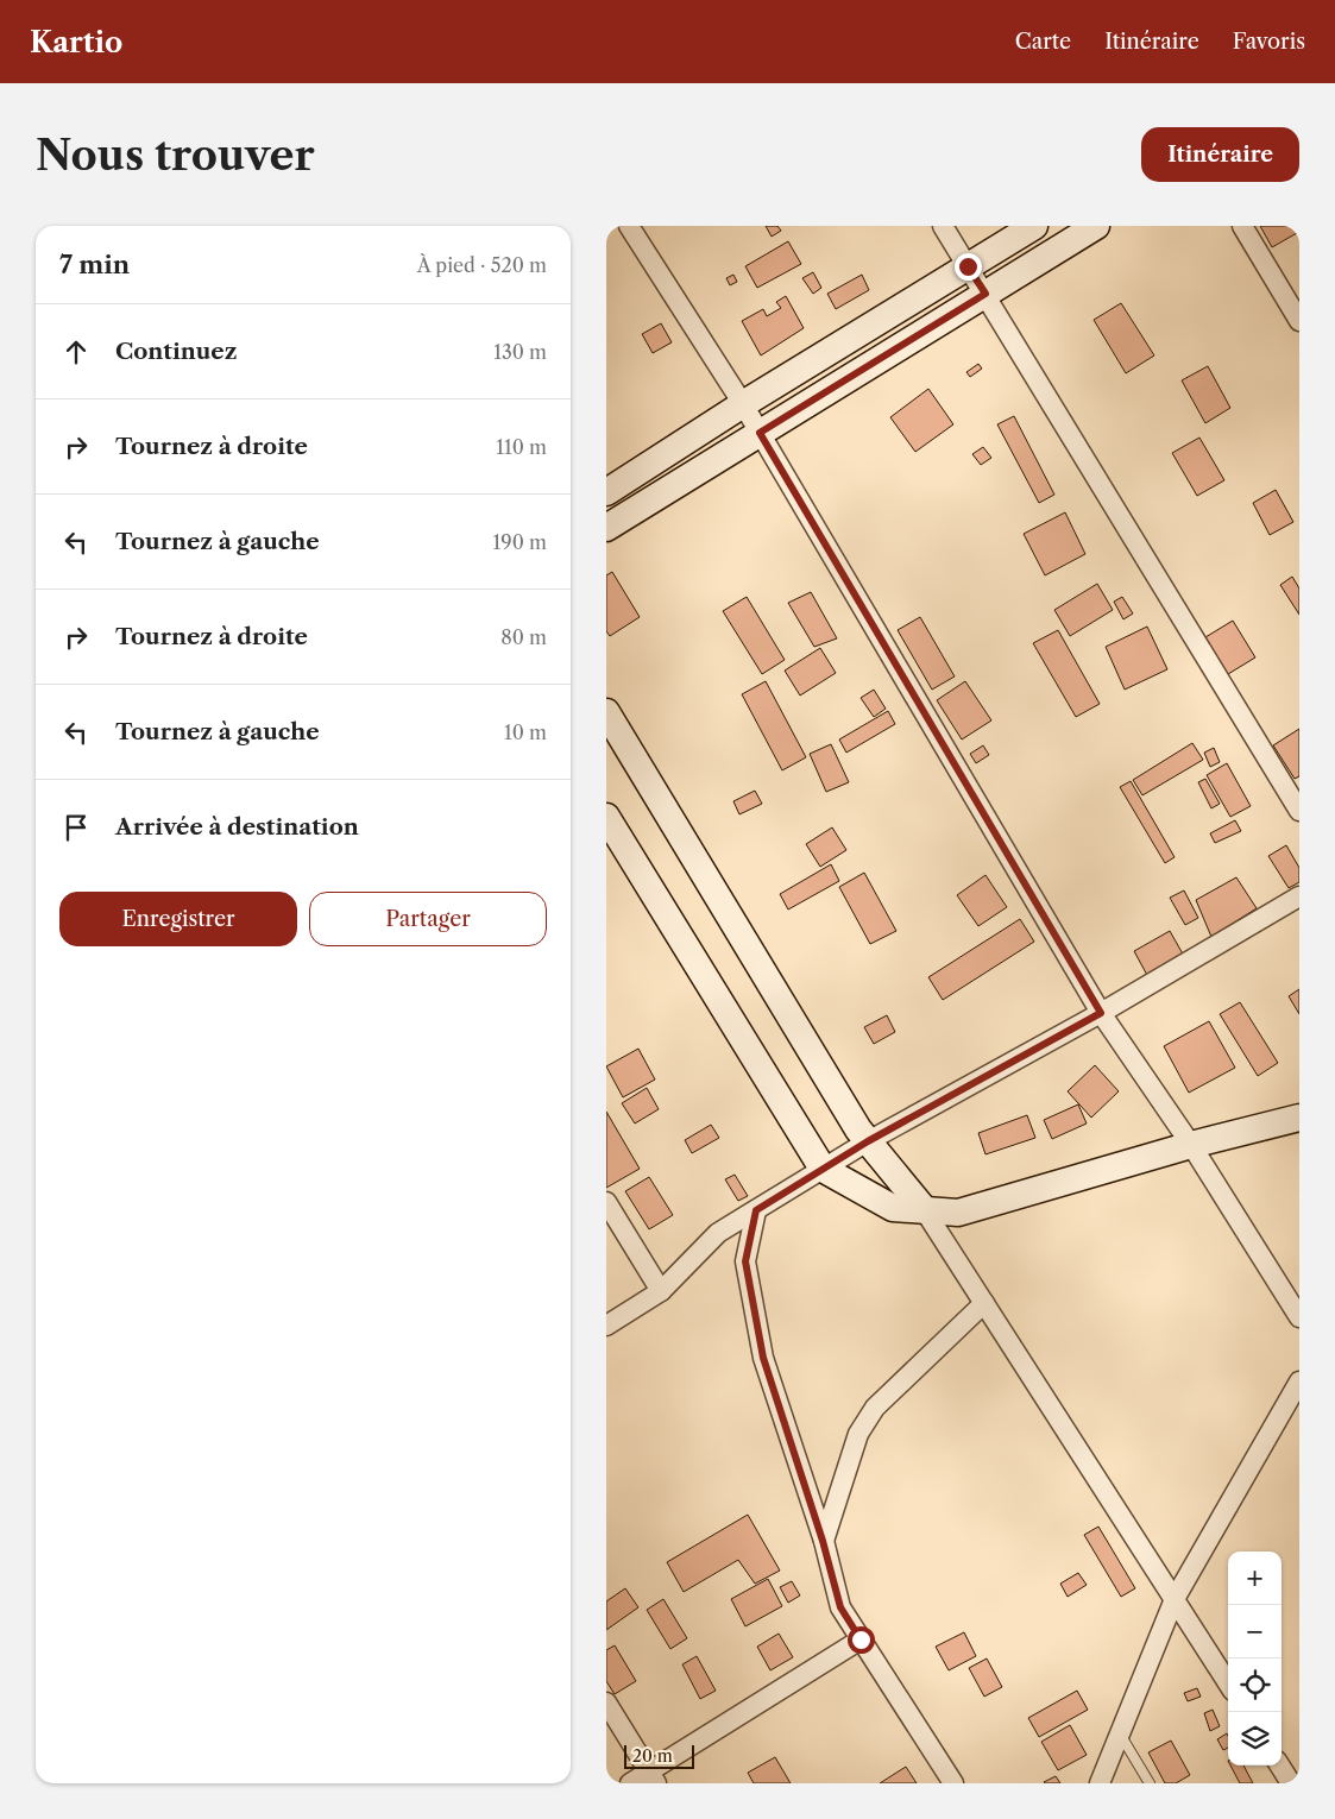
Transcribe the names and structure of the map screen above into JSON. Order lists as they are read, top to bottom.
{
  "scale_bar": "20 m",
  "page": {
    "header": "Kartio",
    "nav": ["Carte", "Itinéraire", "Favoris"],
    "buttons": [
      "Itinéraire",
      ["Enregistrer", "Partager"]
    ],
    "title": "Nous trouver",
    "heading": ["7 min", "À pied · 520 m"],
    "list": [
      ["Continuez", "130 m"],
      ["Tournez à droite", "110 m"],
      ["Tournez à gauche", "190 m"],
      ["Tournez à droite", "80 m"],
      ["Tournez à gauche", "10 m"],
      "Arrivée à destination"
    ],
    "map_buttons": ["+", "−"],
    "scale": "20 m"
  }
}
